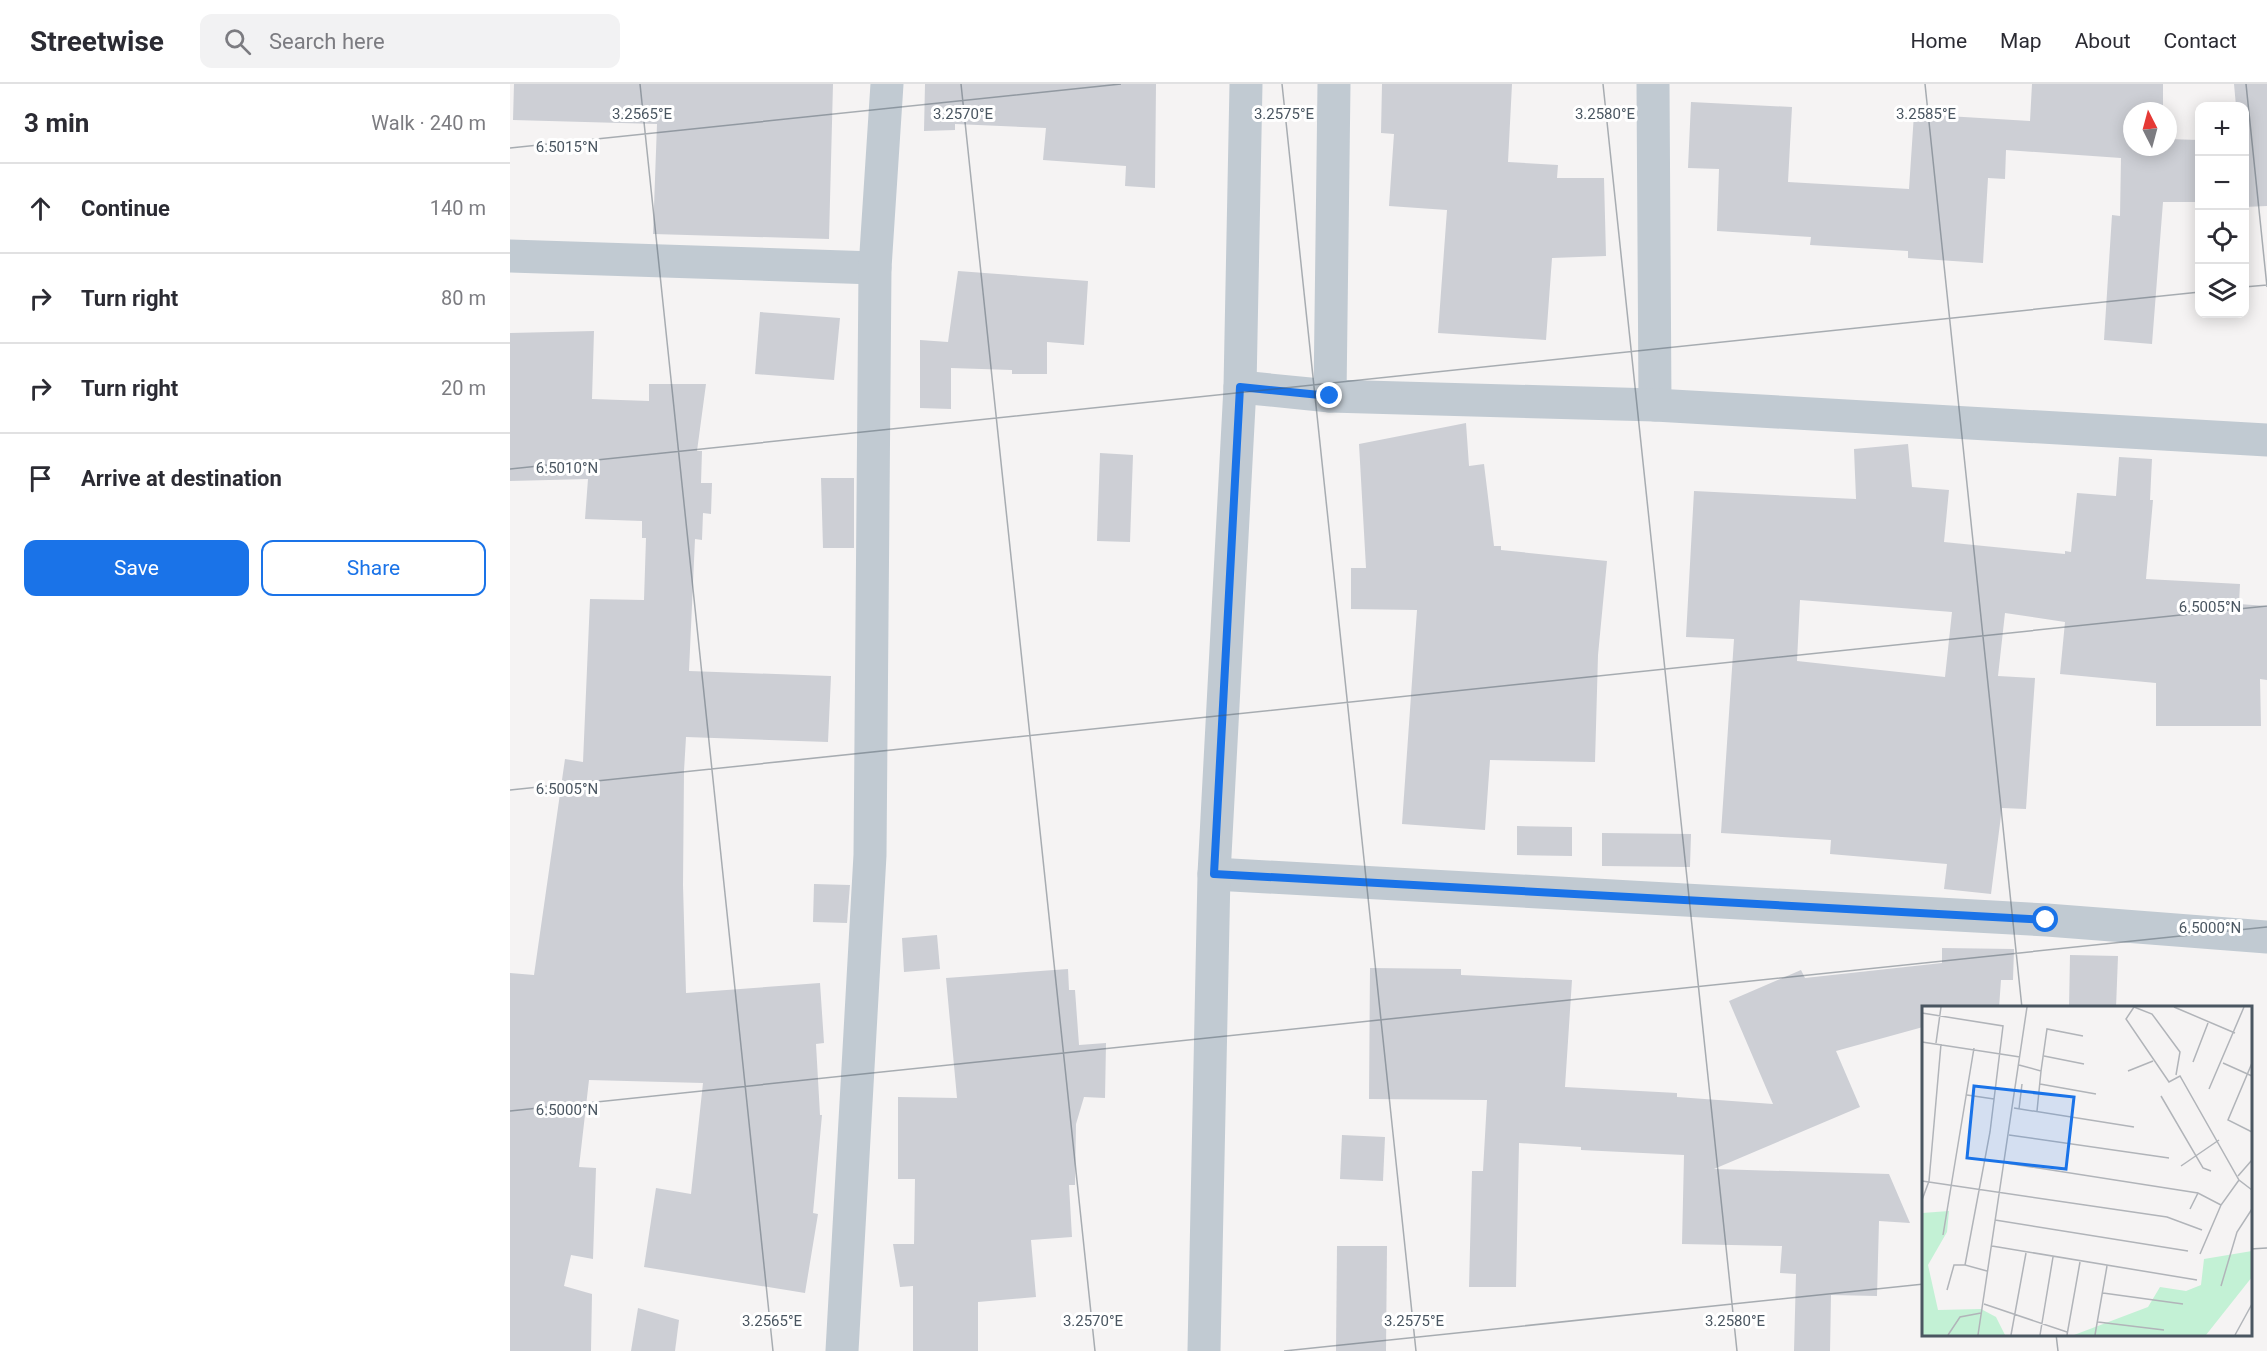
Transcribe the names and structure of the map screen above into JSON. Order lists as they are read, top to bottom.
{
  "north": "top",
  "page": {
    "header": "Streetwise",
    "search": "Search here",
    "nav": [
      "Home",
      "Map",
      "About",
      "Contact"
    ],
    "heading": ["3 min", "Walk · 240 m"],
    "map_buttons": ["+", "−"],
    "list": [
      ["Continue", "140 m"],
      ["Turn right", "80 m"],
      ["Turn right", "20 m"],
      "Arrive at destination"
    ],
    "buttons": ["Save", "Share"]
  },
  "coordinates": [
    "3.2565°E",
    "3.2570°E",
    "3.2575°E",
    "3.2580°E",
    "3.2585°E",
    "6.5015°N",
    "6.5010°N",
    "6.5005°N",
    "6.5000°N"
  ]
}
